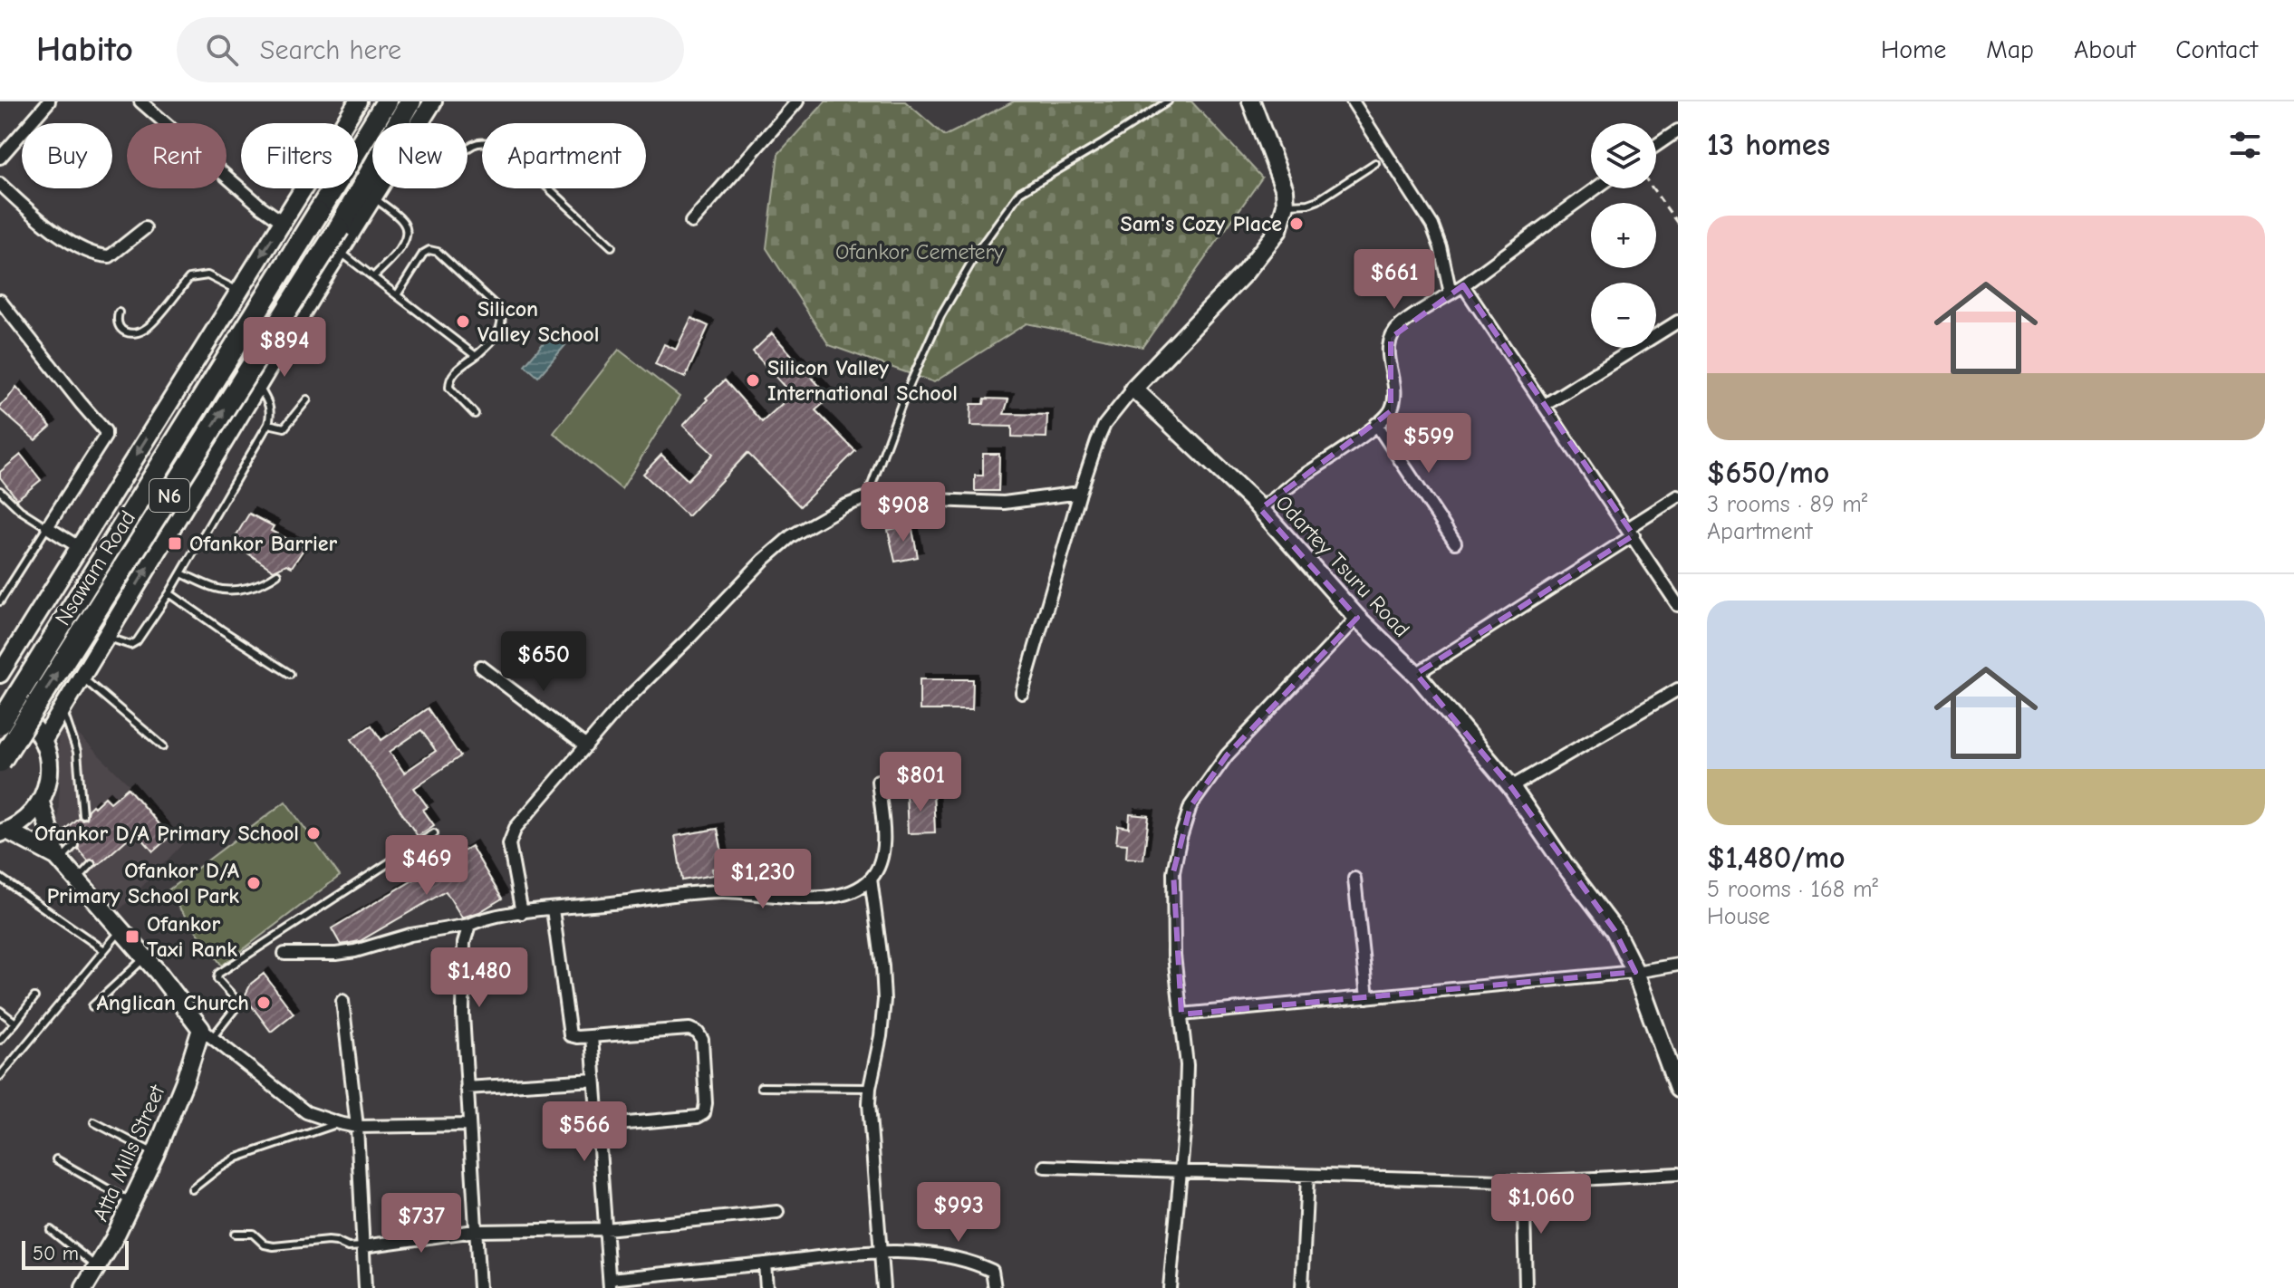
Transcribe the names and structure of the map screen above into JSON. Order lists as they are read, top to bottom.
{
  "streets": {
    "highway": ["N6", "Nsawam Road"],
    "main road": ["Odartey Tsuru Road", "Atta Mills Street"]
  },
  "parks": ["Ofankor Cemetery"],
  "places": {
    "other": [
      "Sam's Cozy Place",
      "Silicon Valley School",
      "Silicon Valley International School",
      "Ofankor D/A Primary School",
      "Ofankor D/A Primary School Park",
      "Anglican Church"
    ],
    "transit": ["Ofankor Barrier", "Ofankor Taxi Rank"]
  },
  "scale_bar": "50 m",
  "page": {
    "header": "Habito",
    "search": "Search here",
    "nav": [
      "Home",
      "Map",
      "About",
      "Contact"
    ],
    "heading": "13 homes",
    "map_buttons": ["+", "−"],
    "chip": [
      "Buy",
      "Rent",
      "Filters",
      "New",
      "Apartment"
    ],
    "list": [
      {
        "name": "$650/mo",
        "note": "3 rooms · 89 m² · Apartment"
      },
      {
        "name": "$1,480/mo",
        "note": "5 rooms · 168 m² · House"
      }
    ],
    "price": [
      "$661",
      "$894",
      "$599",
      "$908",
      "$650",
      "$801",
      "$469",
      "$1,230",
      "$1,480",
      "$566",
      "$1,060",
      "$993",
      "$737"
    ],
    "scale": "50 m"
  }
}
